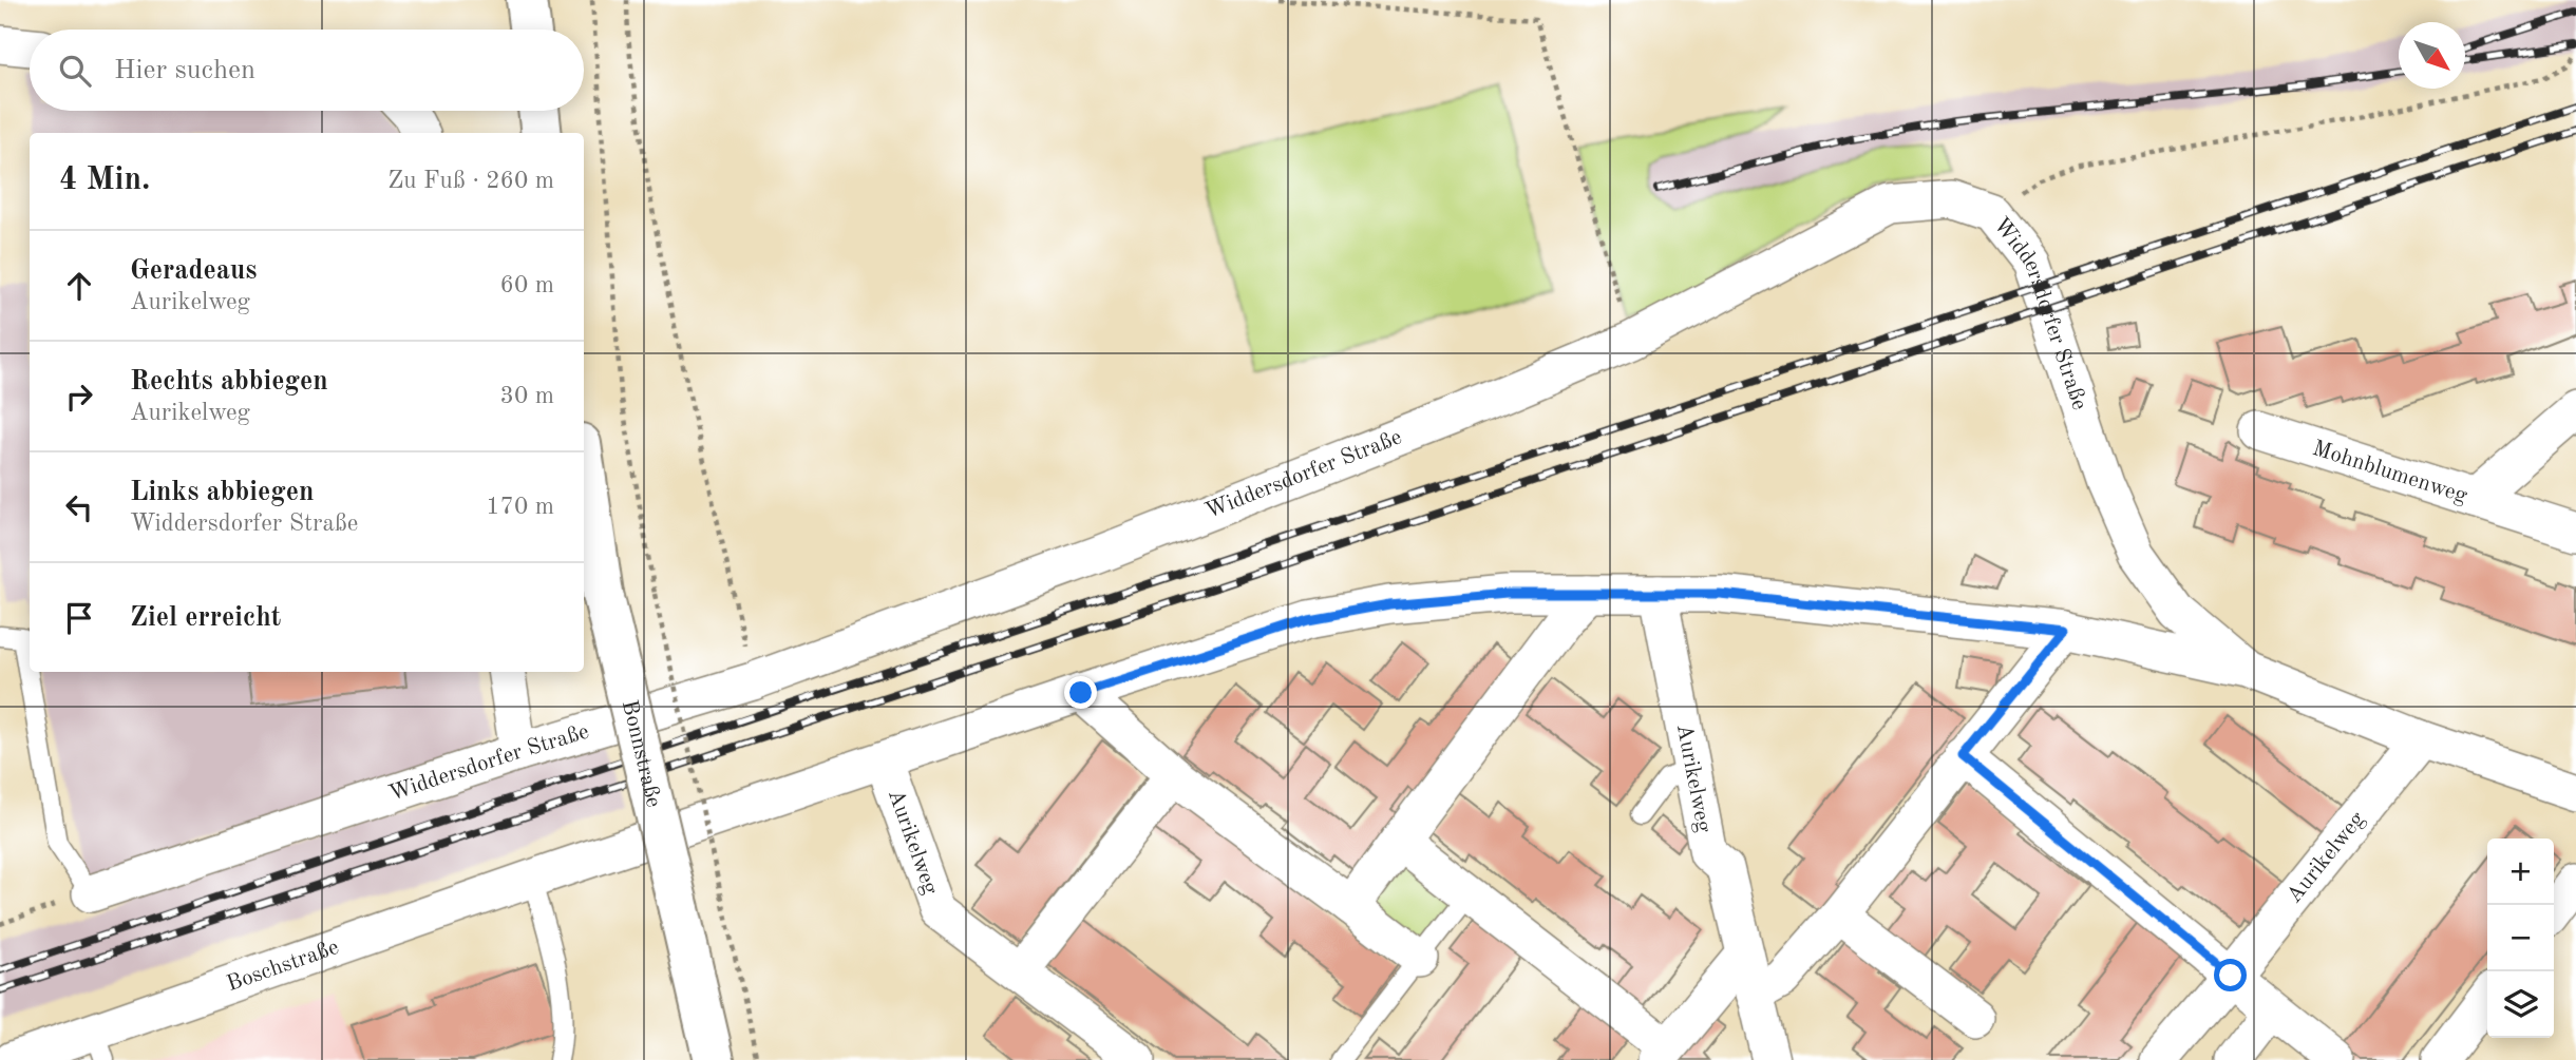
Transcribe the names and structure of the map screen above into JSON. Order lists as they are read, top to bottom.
{
  "streets": {
    "main road": ["Bonnstraße"],
    "street": [
      "Widdersdorfer Straße",
      "Mohnblumenweg",
      "Aurikelweg",
      "Boschstraße"
    ]
  },
  "crossings": [
    ["Widdersdorfer Straße", "Aurikelweg"],
    ["Widdersdorfer Straße", "Boschstraße"]
  ],
  "north": "bottom right",
  "page": {
    "search": "Hier suchen",
    "heading": ["4 Min.", "Zu Fuß · 260 m"],
    "list": [
      ["Geradeaus", "Aurikelweg", "60 m"],
      ["Rechts abbiegen", "Aurikelweg", "30 m"],
      ["Links abbiegen", "Widdersdorfer Straße", "170 m"],
      "Ziel erreicht"
    ],
    "map_buttons": ["+", "−"]
  }
}
